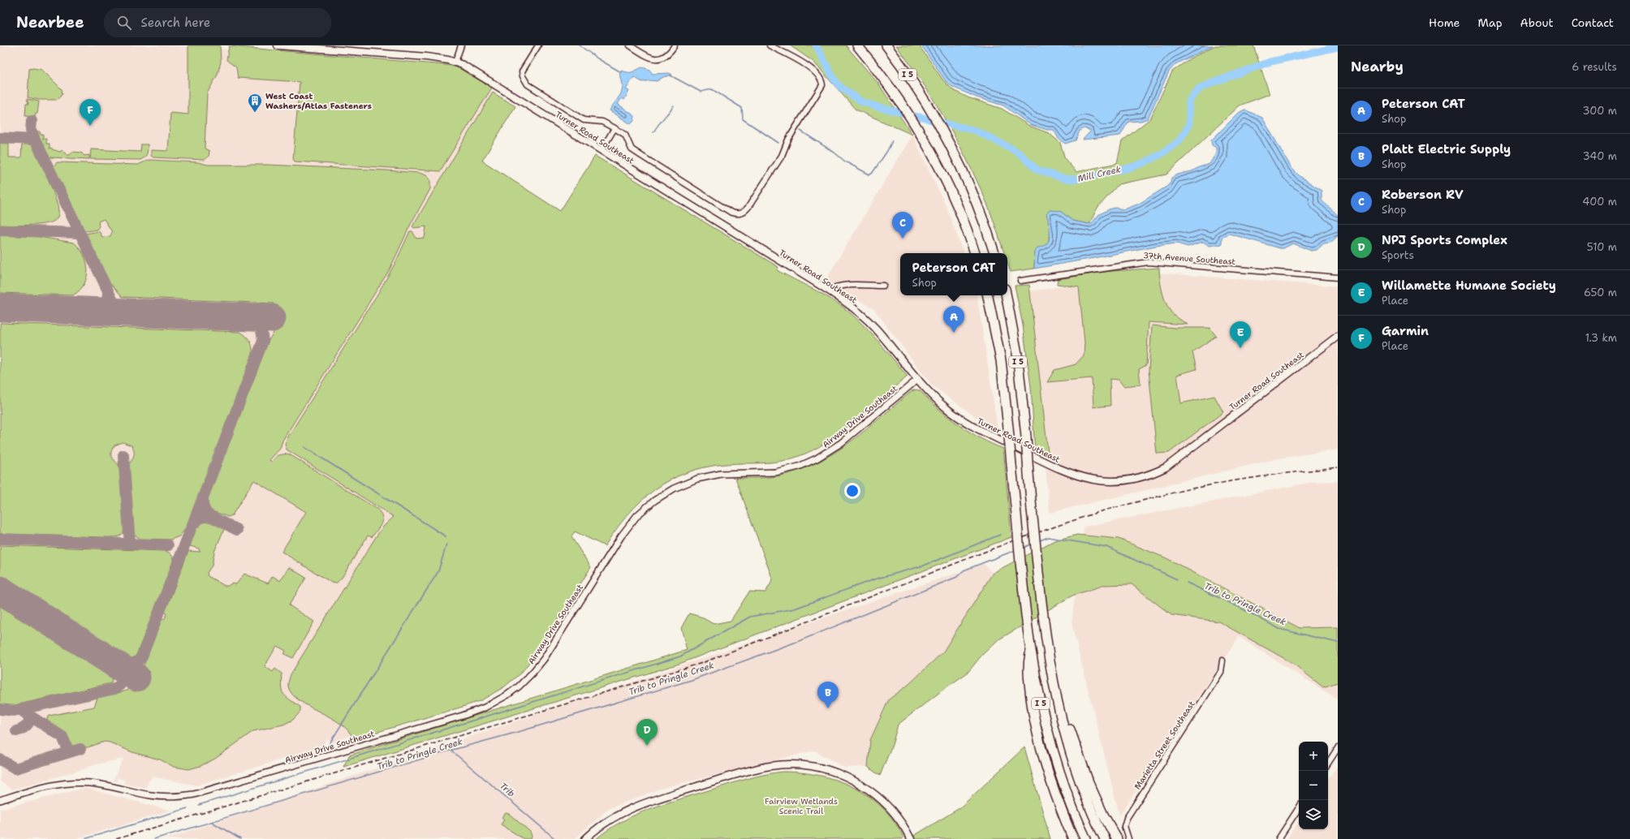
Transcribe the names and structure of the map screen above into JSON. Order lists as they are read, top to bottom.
{
  "streets": {
    "highway": ["I 5"],
    "main road": ["Turner Road Southeast"],
    "street": ["37th Avenue Southeast", "Airway Drive Southeast", "Marietta Street Southeast"]
  },
  "crossings": [
    ["Turner Road Southeast", "Airway Drive Southeast"]
  ],
  "water": ["Mill Creek", "Trib to Pringle Creek", "Trib"],
  "parks": ["Fairview Wetlands Scenic Trail"],
  "places": {
    "building": ["West Coast Washers/Atlas Fasteners"]
  },
  "page": {
    "header": "Nearbee",
    "search": "Search here",
    "nav": [
      "Home",
      "Map",
      "About",
      "Contact"
    ],
    "heading": ["Nearby", "6 results"],
    "list": [
      {
        "mark": "A",
        "name": "Peterson CAT",
        "note": "Shop",
        "value": "300 m"
      },
      {
        "mark": "B",
        "name": "Platt Electric Supply",
        "note": "Shop",
        "value": "340 m"
      },
      {
        "mark": "C",
        "name": "Roberson RV",
        "note": "Shop",
        "value": "400 m"
      },
      {
        "mark": "D",
        "name": "NPJ Sports Complex",
        "note": "Sports",
        "value": "510 m"
      },
      {
        "mark": "E",
        "name": "Willamette Humane Society",
        "note": "Place",
        "value": "650 m"
      },
      {
        "mark": "F",
        "name": "Garmin",
        "note": "Place",
        "value": "1.3 km"
      }
    ],
    "pins": [
      "F",
      "C",
      "A",
      "E",
      "B",
      "D"
    ],
    "popup": ["Peterson CAT", "Shop"],
    "map_buttons": ["+", "−"]
  }
}
